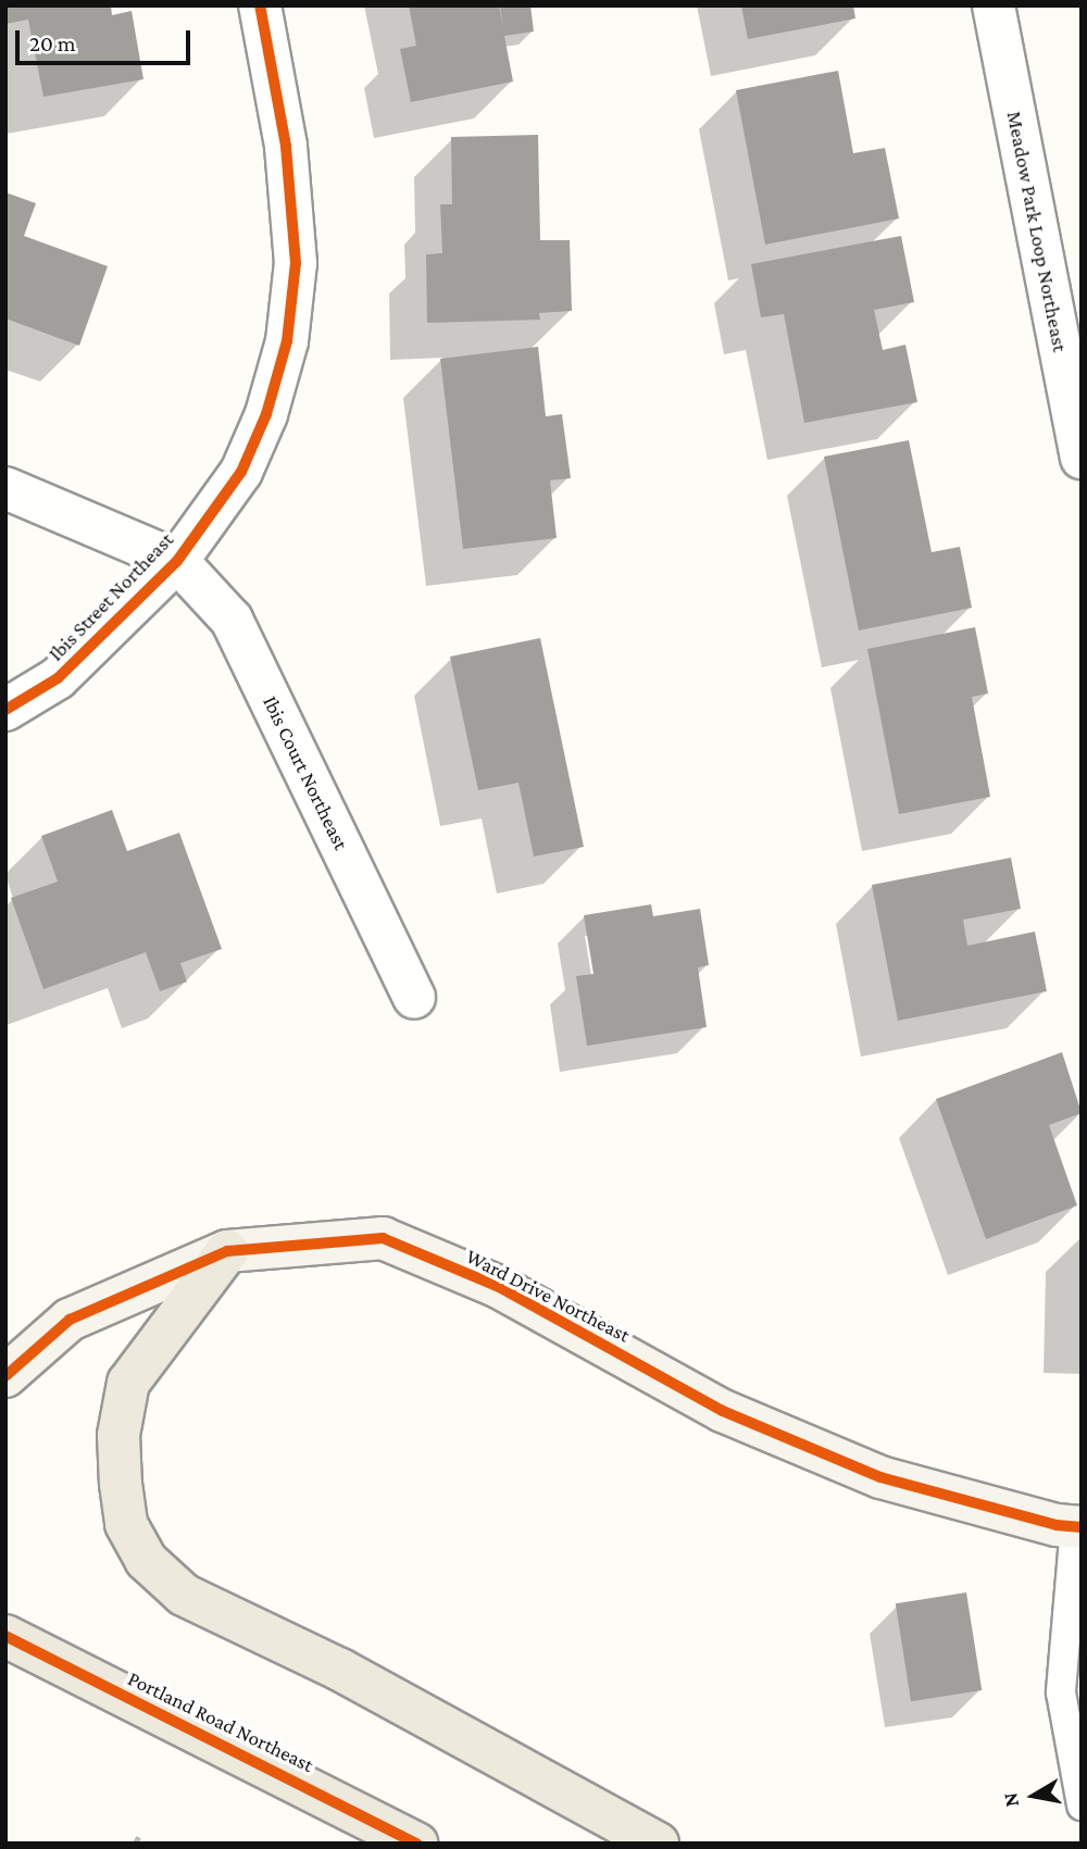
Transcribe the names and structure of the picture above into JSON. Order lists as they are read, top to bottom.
{
  "streets": {
    "main road": ["Ward Drive Northeast", "Portland Road Northeast"],
    "street": ["Meadow Park Loop Northeast", "Ibis Street Northeast", "Ibis Court Northeast"]
  },
  "crossings": [
    ["Ibis Street Northeast", "Ibis Court Northeast"]
  ],
  "scale_bar": "20 m",
  "north": "left"
}
